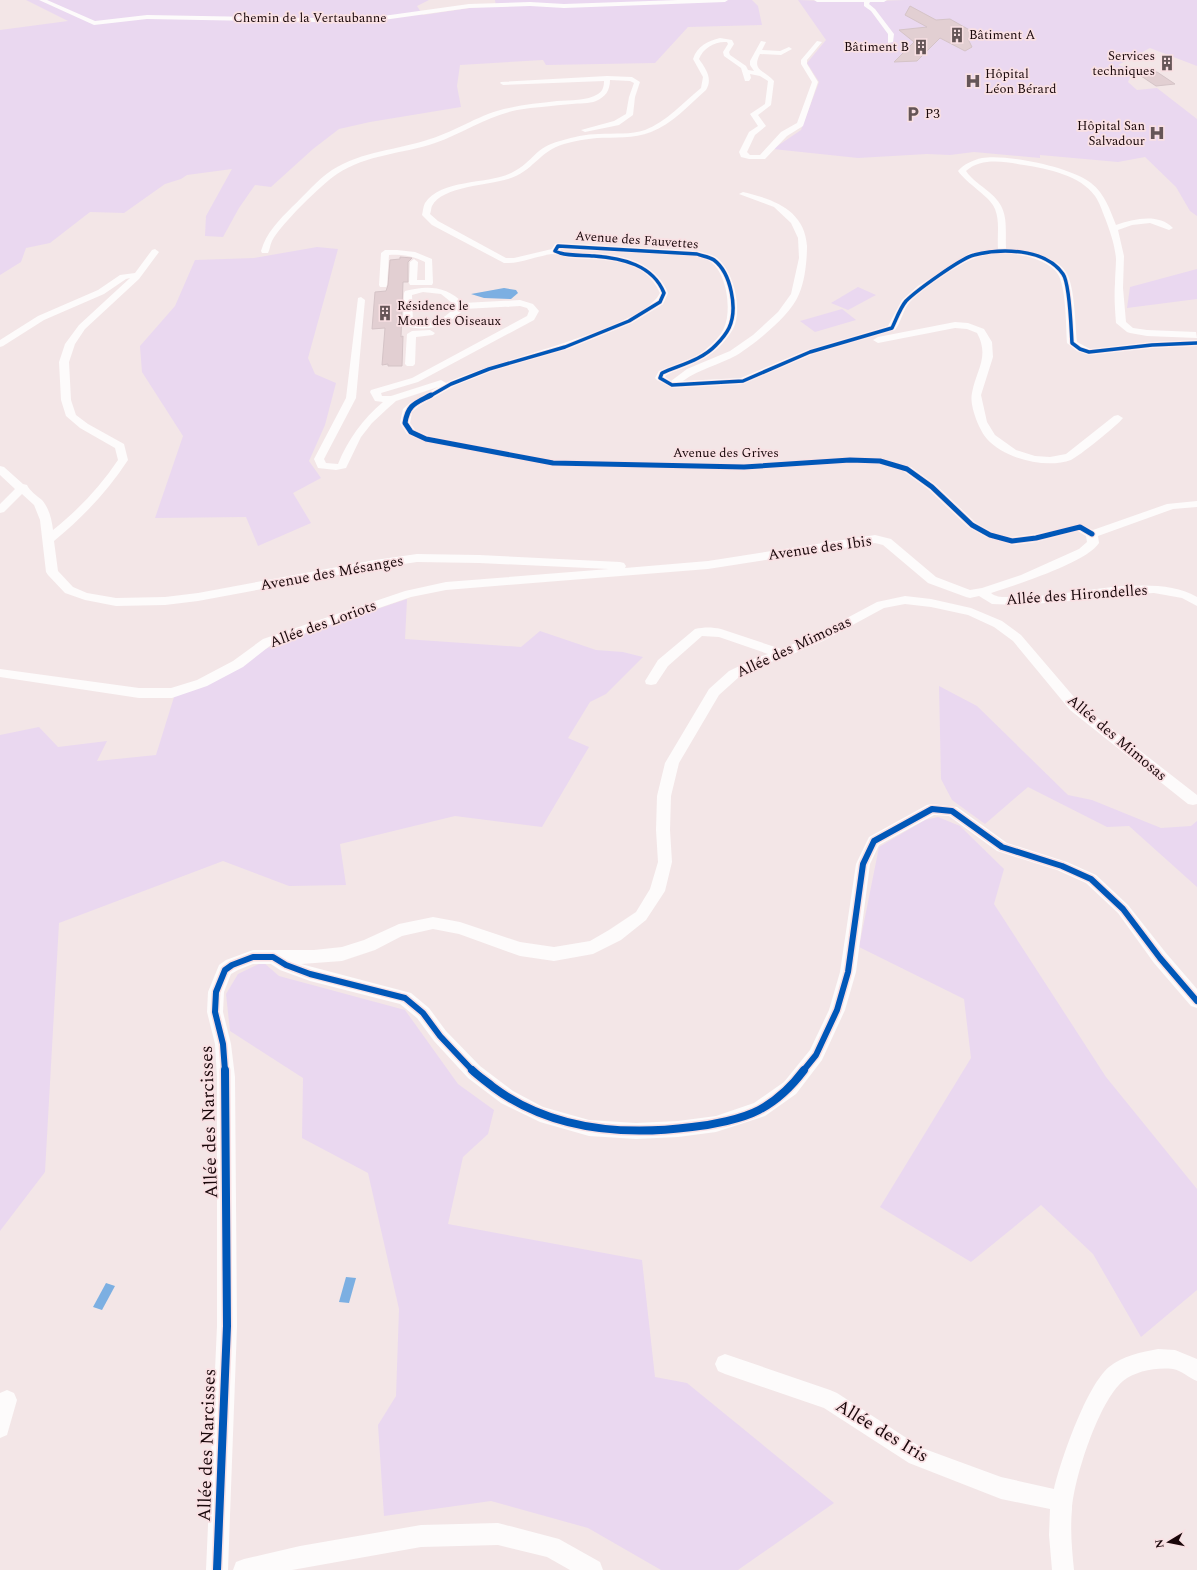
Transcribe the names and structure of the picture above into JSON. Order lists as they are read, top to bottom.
{
  "streets": {
    "street": [
      "Chemin de la Vertaubanne",
      "Avenue des Fauvettes",
      "Avenue des Grives",
      "Avenue des Ibis",
      "Avenue des Mésanges",
      "Allée des Hirondelles",
      "Allée des Loriots",
      "Allée des Mimosas",
      "Allée des Narcisses",
      "Allée des Iris"
    ]
  },
  "crossings": [
    ["Avenue des Fauvettes", "Avenue des Grives"],
    ["Avenue des Grives", "Avenue des Ibis"],
    ["Avenue des Ibis", "Avenue des Mésanges"],
    ["Avenue des Ibis", "Allée des Hirondelles"],
    ["Avenue des Ibis", "Allée des Loriots"],
    ["Avenue des Mésanges", "Allée des Loriots"],
    ["Allée des Mimosas", "Allée des Narcisses"]
  ],
  "places": {
    "building": [
      "Bâtiment A",
      "Bâtiment B",
      "Services techniques",
      "Résidence le Mont des Oiseaux"
    ],
    "hospital": ["Hôpital Léon Bérard", "Hôpital San Salvadour"],
    "parking": ["P3"]
  },
  "north": "left"
}
